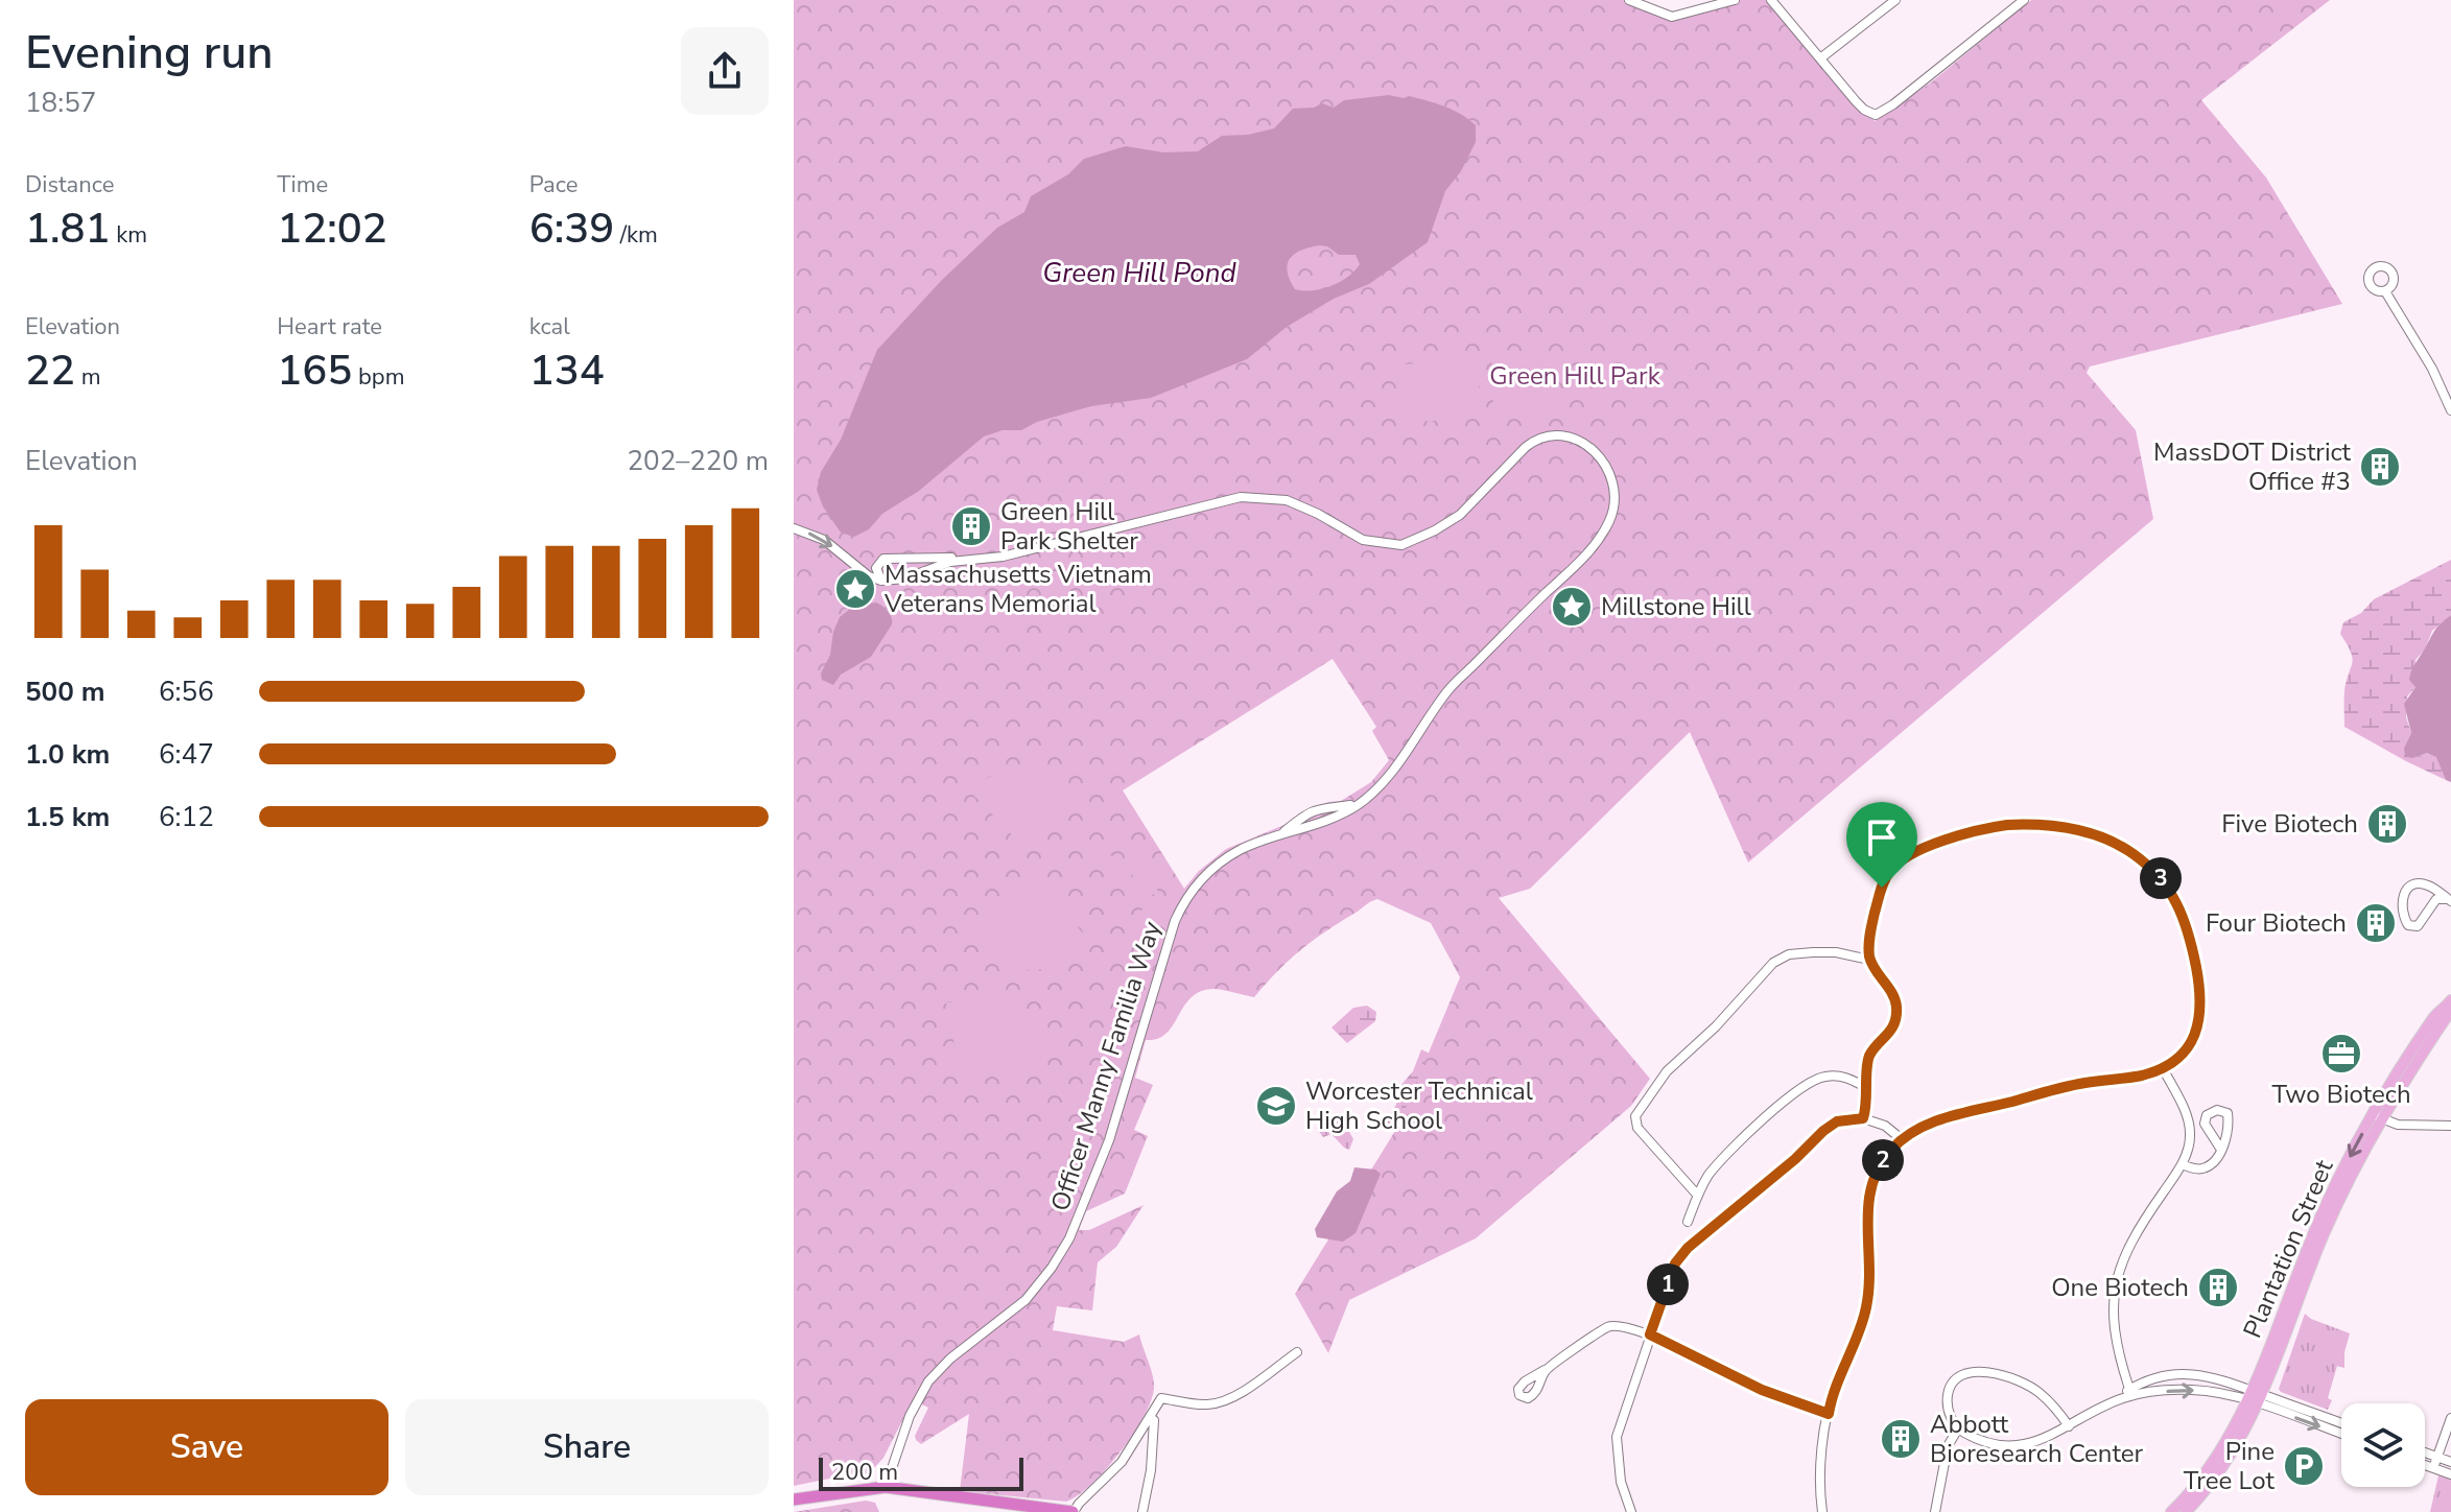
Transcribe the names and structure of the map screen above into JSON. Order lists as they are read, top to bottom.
{
  "streets": {
    "main road": ["Plantation Street"],
    "street": ["Officer Manny Familia Way"]
  },
  "water": ["Green Hill Pond"],
  "parks": ["Green Hill Park"],
  "places": {
    "building": [
      "MassDOT District Office #3",
      "Green Hill Park Shelter",
      "Five Biotech",
      "Four Biotech",
      "One Biotech",
      "Abbott Bioresearch Center"
    ],
    "place": ["Massachusetts Vietnam Veterans Memorial", "Millstone Hill"],
    "office": ["Two Biotech"],
    "school or university": ["Worcester Technical High School"],
    "parking": ["Pine Tree Lot"]
  },
  "scale_bar": "200 m",
  "page": {
    "heading": ["Evening run", "18:57"],
    "stats": [
      ["Distance", "1.81 km"],
      ["Time", "12:02"],
      ["Pace", "6:39 /km"],
      ["Elevation", "22 m"],
      ["Heart rate", "165 bpm"],
      ["kcal", "134"]
    ],
    "chart": ["Elevation", "202–220 m"],
    "list": [
      {
        "name": "500 m",
        "note": "6:56"
      },
      {
        "name": "1.0 km",
        "note": "6:47"
      },
      {
        "name": "1.5 km",
        "note": "6:12"
      }
    ],
    "pins": ["3", "2", "1"],
    "buttons": ["Save", "Share"],
    "scale": "200 m"
  }
}
